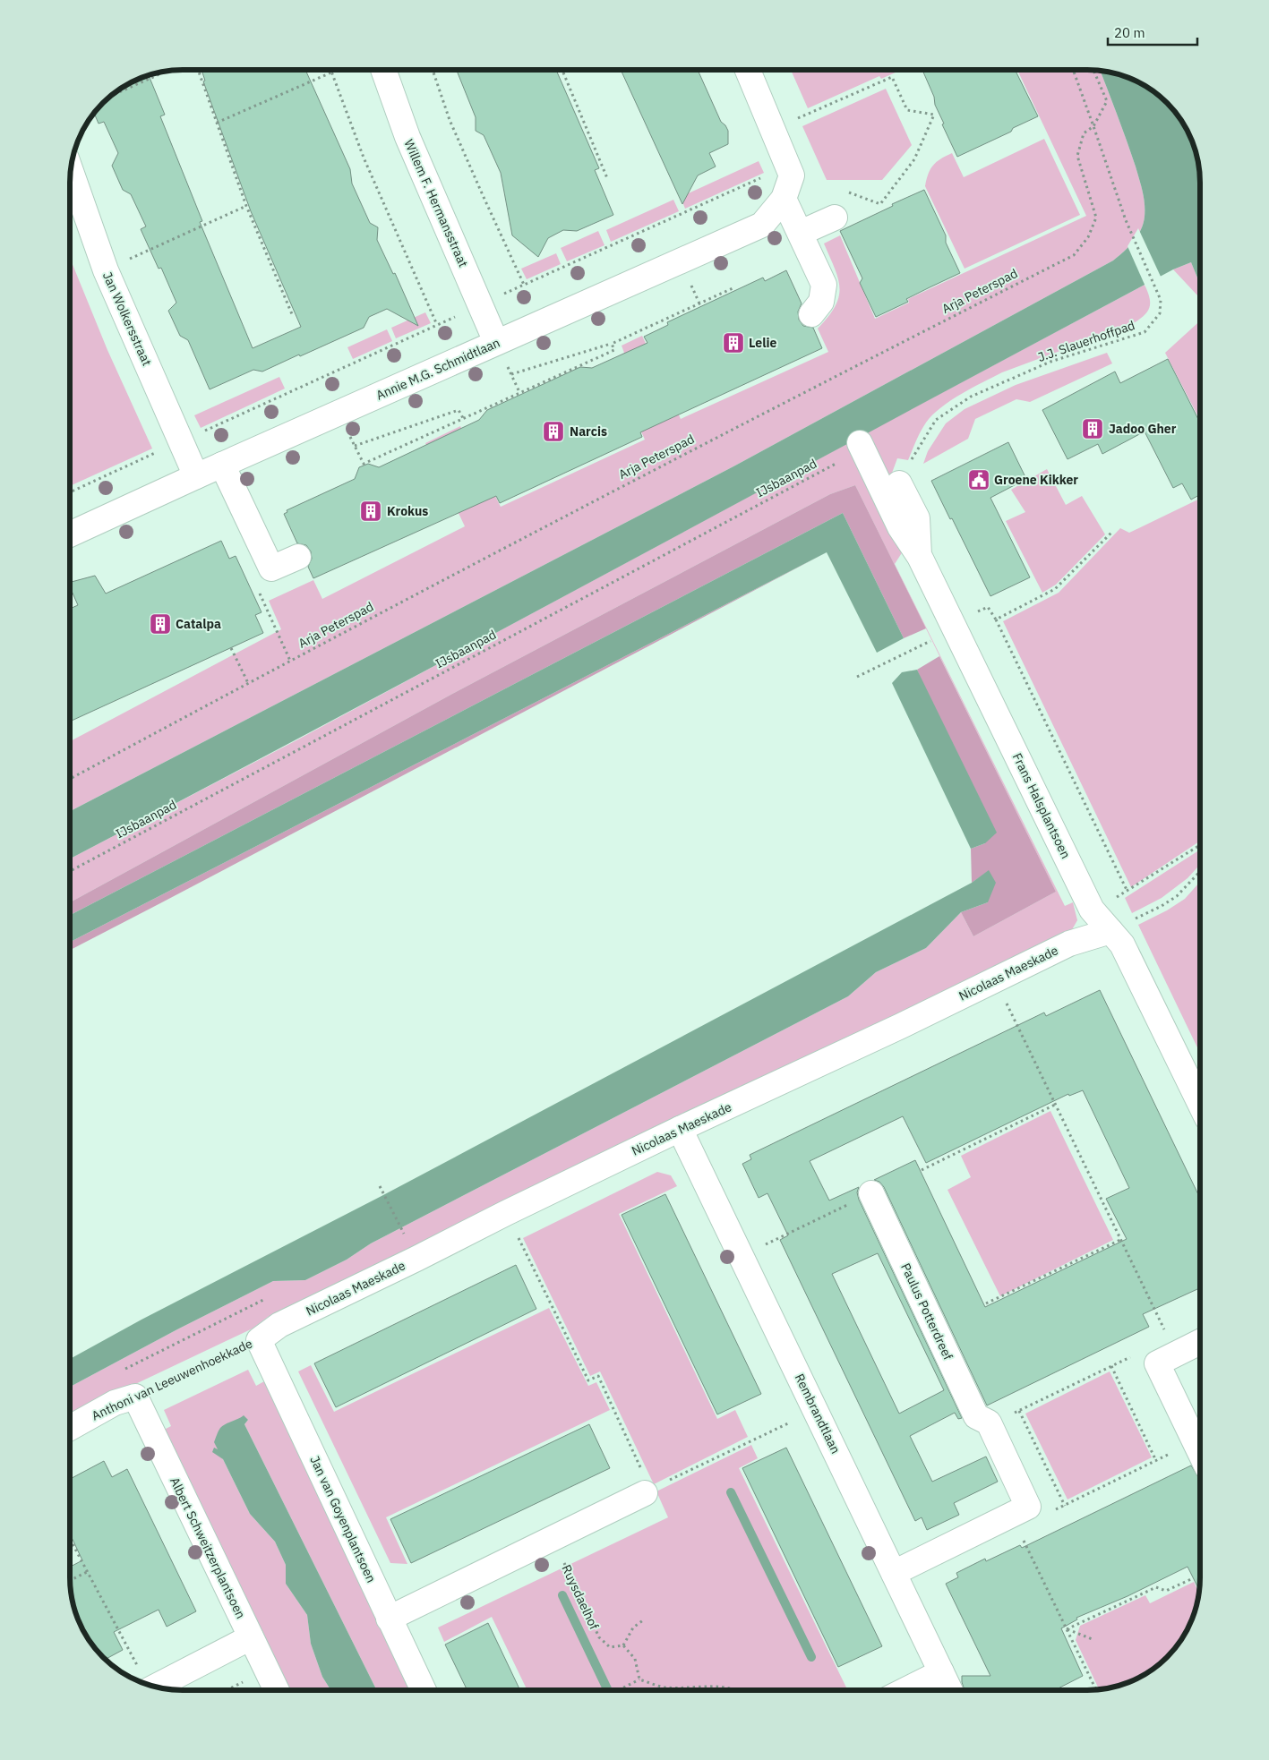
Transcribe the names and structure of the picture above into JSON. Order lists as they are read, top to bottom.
{
  "streets": {
    "street": [
      "Willem F. Hermansstraat",
      "Jan Wolkersstraat",
      "Annie M.G. Schmidtlaan",
      "Frans Halsplantsoen",
      "Nicolaas Maeskade",
      "Paulus Potterdreef",
      "Anthoni van Leeuwenhoekkade",
      "Rembrandtlaan",
      "Jan van Goyenplantsoen",
      "Albert Schweitzerplantsoen"
    ],
    "path": [
      "Arja Peterspad",
      "J.J. Slauerhoffpad",
      "IJsbaanpad",
      "Ruysdaelhof"
    ]
  },
  "crossings": [
    ["Willem F. Hermansstraat", "Annie M.G. Schmidtlaan"],
    ["Arja Peterspad", "J.J. Slauerhoffpad"],
    ["Jan Wolkersstraat", "Annie M.G. Schmidtlaan"],
    ["J.J. Slauerhoffpad", "Frans Halsplantsoen"],
    ["Frans Halsplantsoen", "Nicolaas Maeskade"],
    ["Nicolaas Maeskade", "Anthoni van Leeuwenhoekkade"],
    ["Nicolaas Maeskade", "Rembrandtlaan"],
    ["Nicolaas Maeskade", "Jan van Goyenplantsoen"],
    ["Anthoni van Leeuwenhoekkade", "Jan van Goyenplantsoen"],
    ["Anthoni van Leeuwenhoekkade", "Albert Schweitzerplantsoen"]
  ],
  "places": {
    "building": [
      "Lelie",
      "Jadoo Gher",
      "Narcis",
      "Krokus",
      "Catalpa"
    ],
    "public building": ["Groene Kikker"]
  },
  "scale_bar": "20 m"
}
